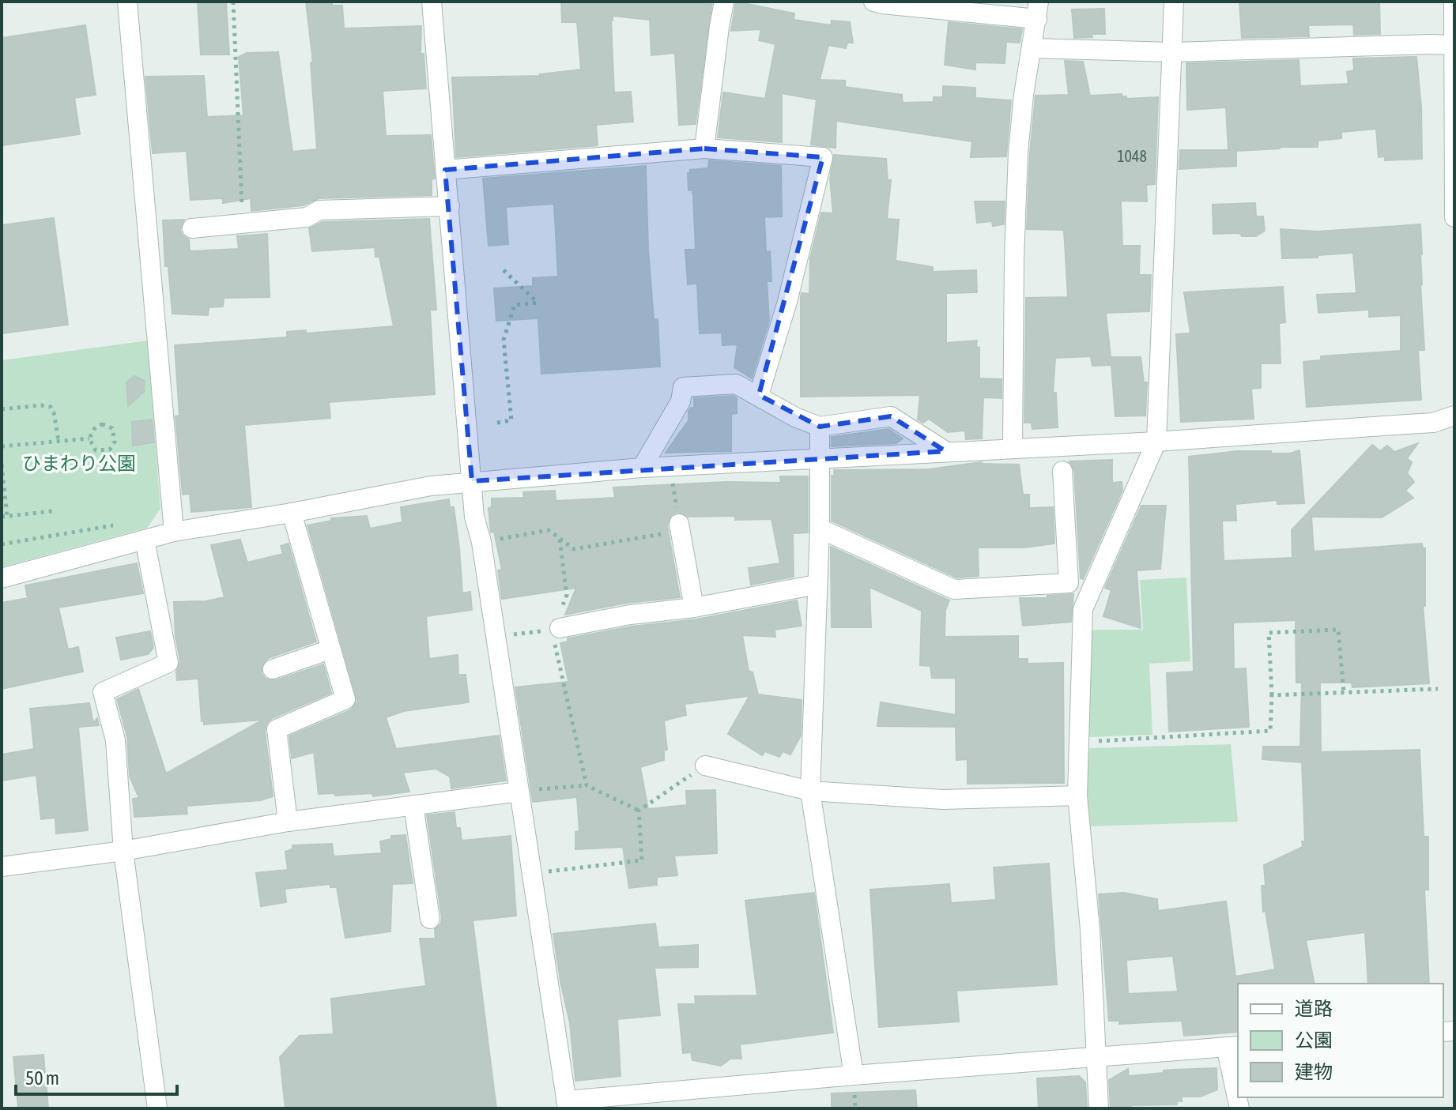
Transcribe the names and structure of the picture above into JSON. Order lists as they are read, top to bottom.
{
  "parks": ["ひまわり公園"],
  "house_numbers": ["1048"],
  "legend": ["道路", "公園", "建物"],
  "scale_bar": "50 m"
}
